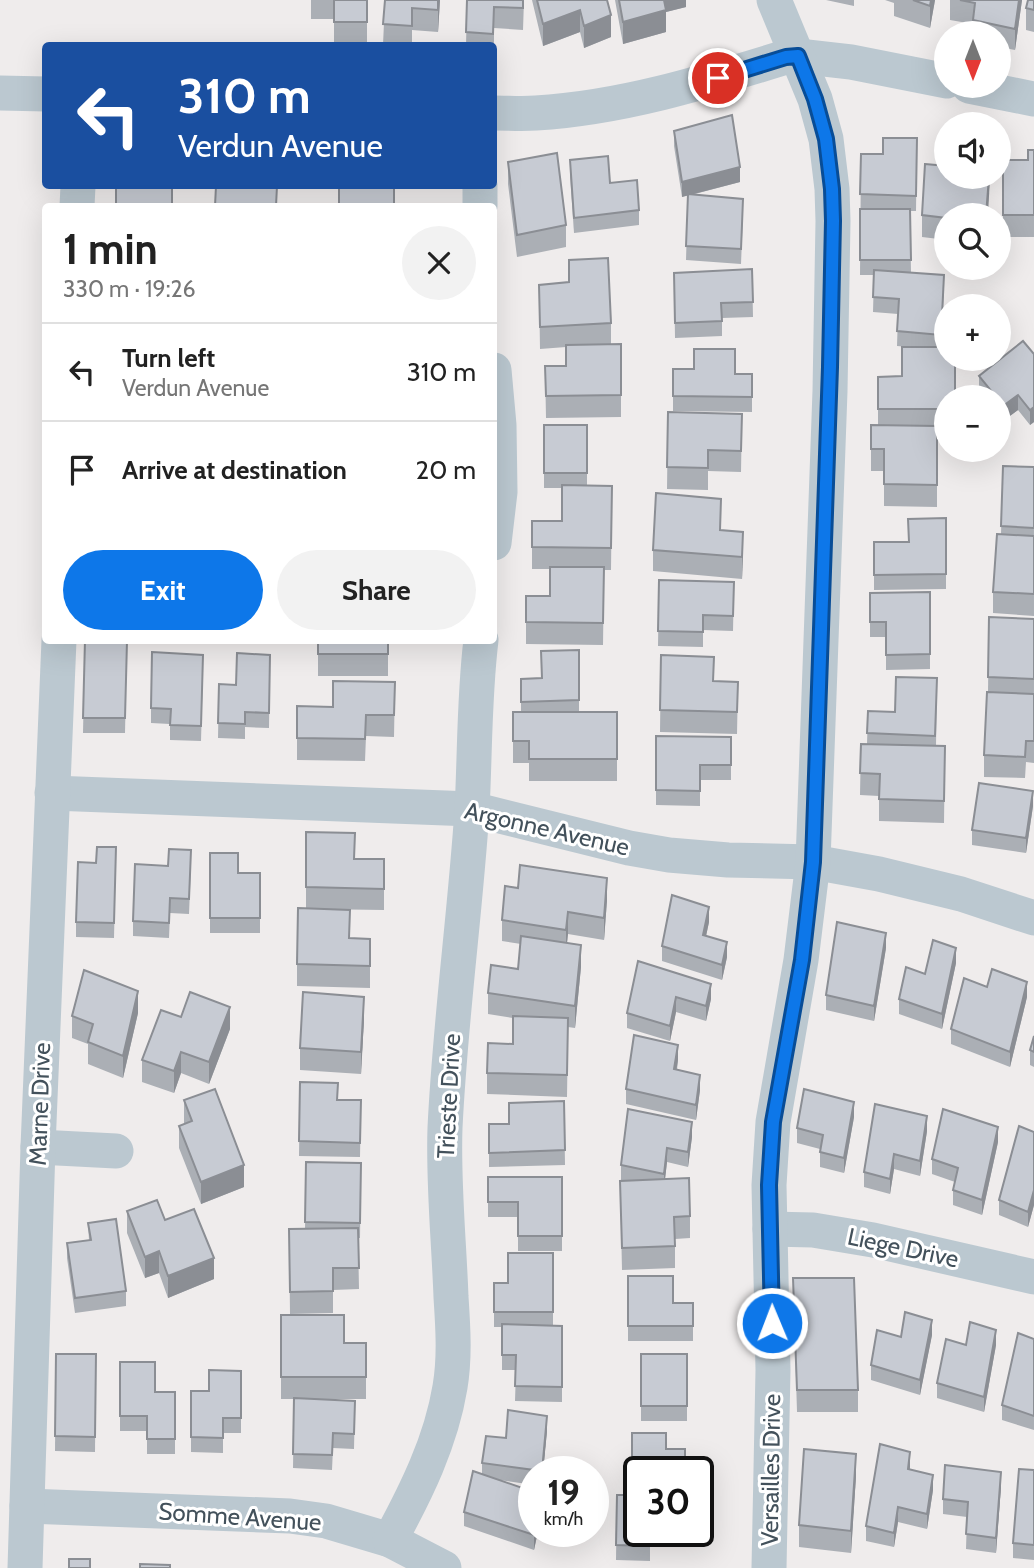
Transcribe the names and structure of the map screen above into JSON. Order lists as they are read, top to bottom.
{
  "streets": {
    "street": [
      "Argonne Avenue",
      "Trieste Drive",
      "Marne Drive",
      "Liege Drive",
      "Versailles Drive",
      "Somme Avenue"
    ]
  },
  "crossings": [
    ["Argonne Avenue", "Trieste Drive"],
    ["Argonne Avenue", "Marne Drive"],
    ["Argonne Avenue", "Versailles Drive"],
    ["Trieste Drive", "Somme Avenue"],
    ["Marne Drive", "Somme Avenue"],
    ["Liege Drive", "Versailles Drive"]
  ],
  "north": "bottom",
  "page": {
    "map_buttons": ["+", "−"],
    "turn": ["310 m", "Verdun Avenue"],
    "heading": ["1 min", "330 m · 19:26"],
    "list": [
      {
        "name": "Turn left",
        "note": "Verdun Avenue",
        "value": "310 m"
      },
      {
        "name": "Arrive at destination",
        "value": "20 m"
      }
    ],
    "buttons": ["Exit", "Share"],
    "speed": "19 km/h",
    "limit": "30"
  }
}
